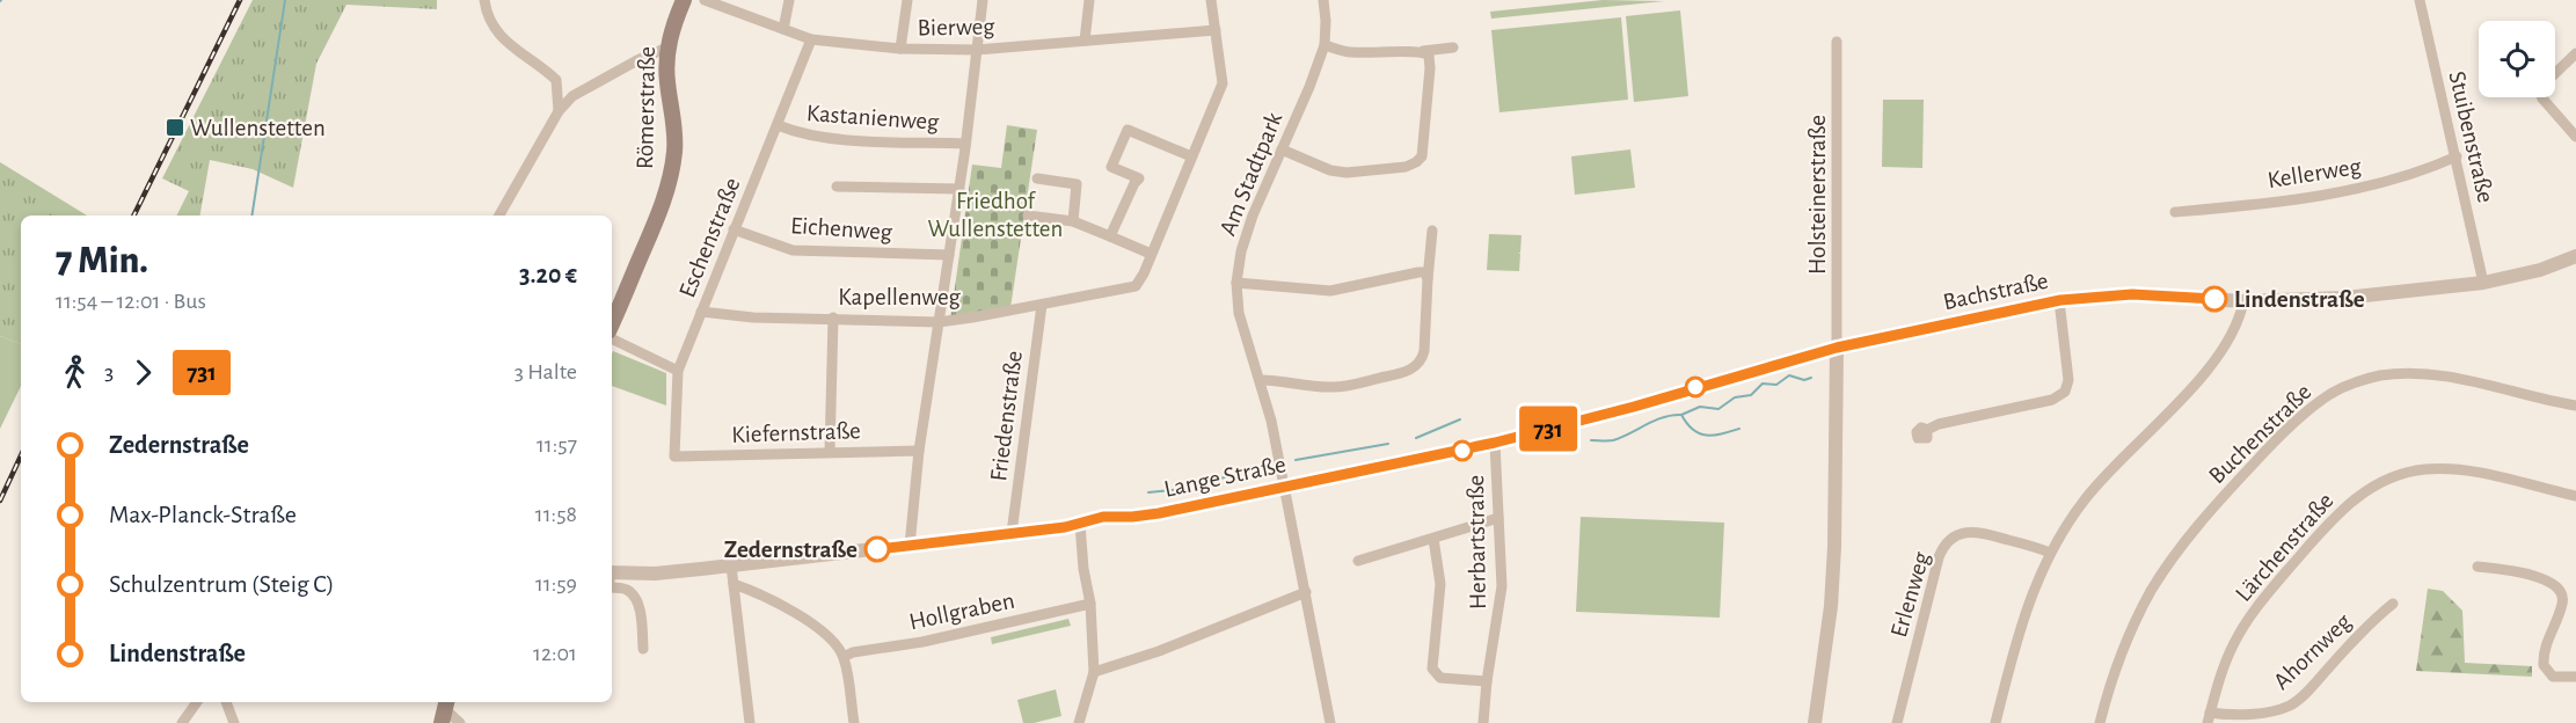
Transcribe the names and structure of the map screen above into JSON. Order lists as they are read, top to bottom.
{
  "streets": {
    "main road": ["Römerstraße"],
    "street": [
      "Bierweg",
      "Kastanienweg",
      "Stuibenstraße",
      "Kellerweg",
      "Am Stadtpark",
      "Holsteinerstraße",
      "Eichenweg",
      "Eschenstraße",
      "Bachstraße",
      "Kapellenweg",
      "Friedenstraße",
      "Kiefernstraße",
      "Buchenstraße",
      "Lange Straße",
      "Herbartstraße",
      "Lärchenstraße",
      "Erlenweg",
      "Hollgraben",
      "Ahornweg"
    ]
  },
  "crossings": [
    ["Bierweg", "Eschenstraße"],
    ["Kastanienweg", "Eschenstraße"],
    ["Stuibenstraße", "Kellerweg"],
    ["Stuibenstraße", "Bachstraße"],
    ["Am Stadtpark", "Lange Straße"],
    ["Holsteinerstraße", "Bachstraße"],
    ["Holsteinerstraße", "Lange Straße"],
    ["Eichenweg", "Eschenstraße"],
    ["Eschenstraße", "Kapellenweg"],
    ["Eschenstraße", "Kiefernstraße"],
    ["Bachstraße", "Lange Straße"],
    ["Kapellenweg", "Friedenstraße"],
    ["Friedenstraße", "Lange Straße"],
    ["Lange Straße", "Herbartstraße"],
    ["Lärchenstraße", "Ahornweg"]
  ],
  "parks": ["Friedhof Wullenstetten"],
  "places": {
    "transit": ["Wullenstetten"],
    "other": ["Lindenstraße", "Zedernstraße"]
  },
  "lines": ["bus line 731"],
  "page": {
    "on_map": "731",
    "heading": ["7 Min.", "11:54 – 12:01 · Bus", "3.20 €"],
    "legs": ["3", "731", "3 Halte"],
    "list": [
      {
        "name": "Zedernstraße",
        "value": "11:57"
      },
      {
        "name": "Max-Planck-Straße",
        "value": "11:58"
      },
      {
        "name": "Schulzentrum (Steig C)",
        "value": "11:59"
      },
      {
        "name": "Lindenstraße",
        "value": "12:01"
      }
    ]
  }
}
